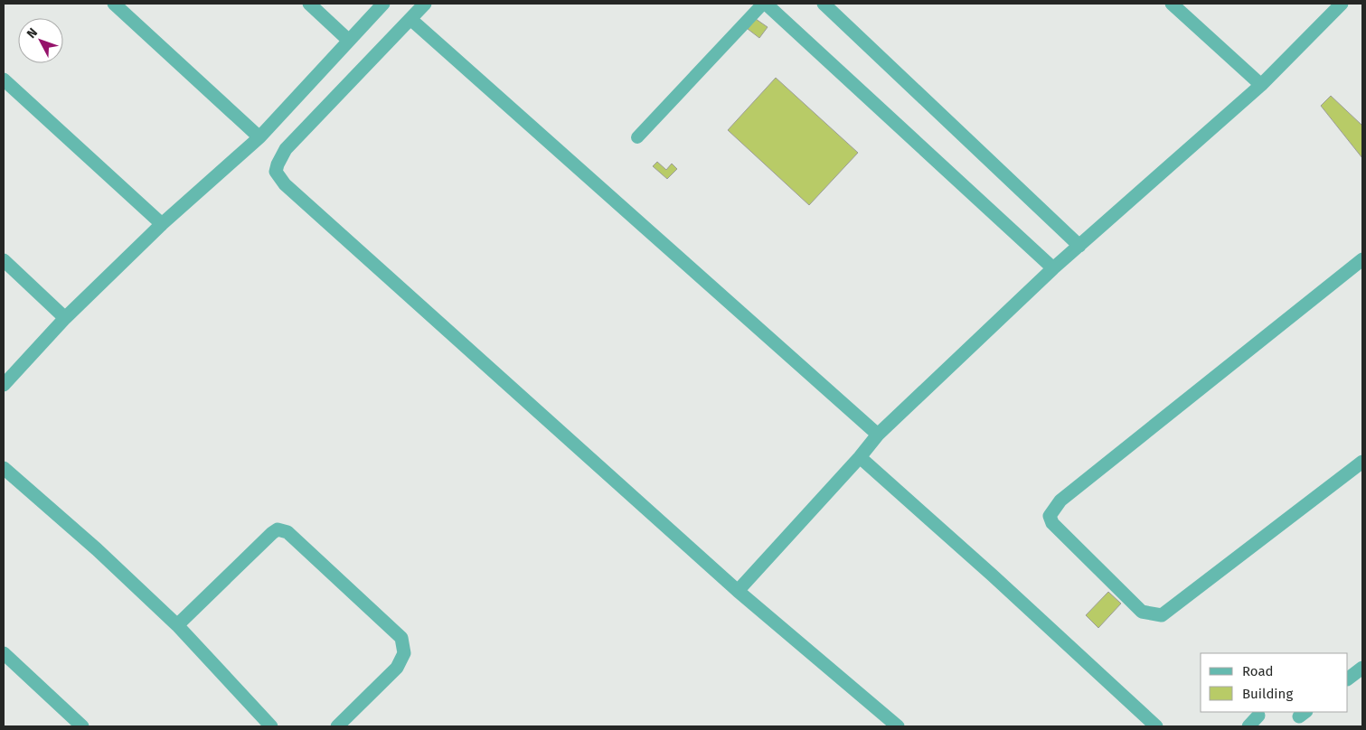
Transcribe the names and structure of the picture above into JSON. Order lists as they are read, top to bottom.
{
  "legend": ["Road", "Building"],
  "north": "top left"
}
